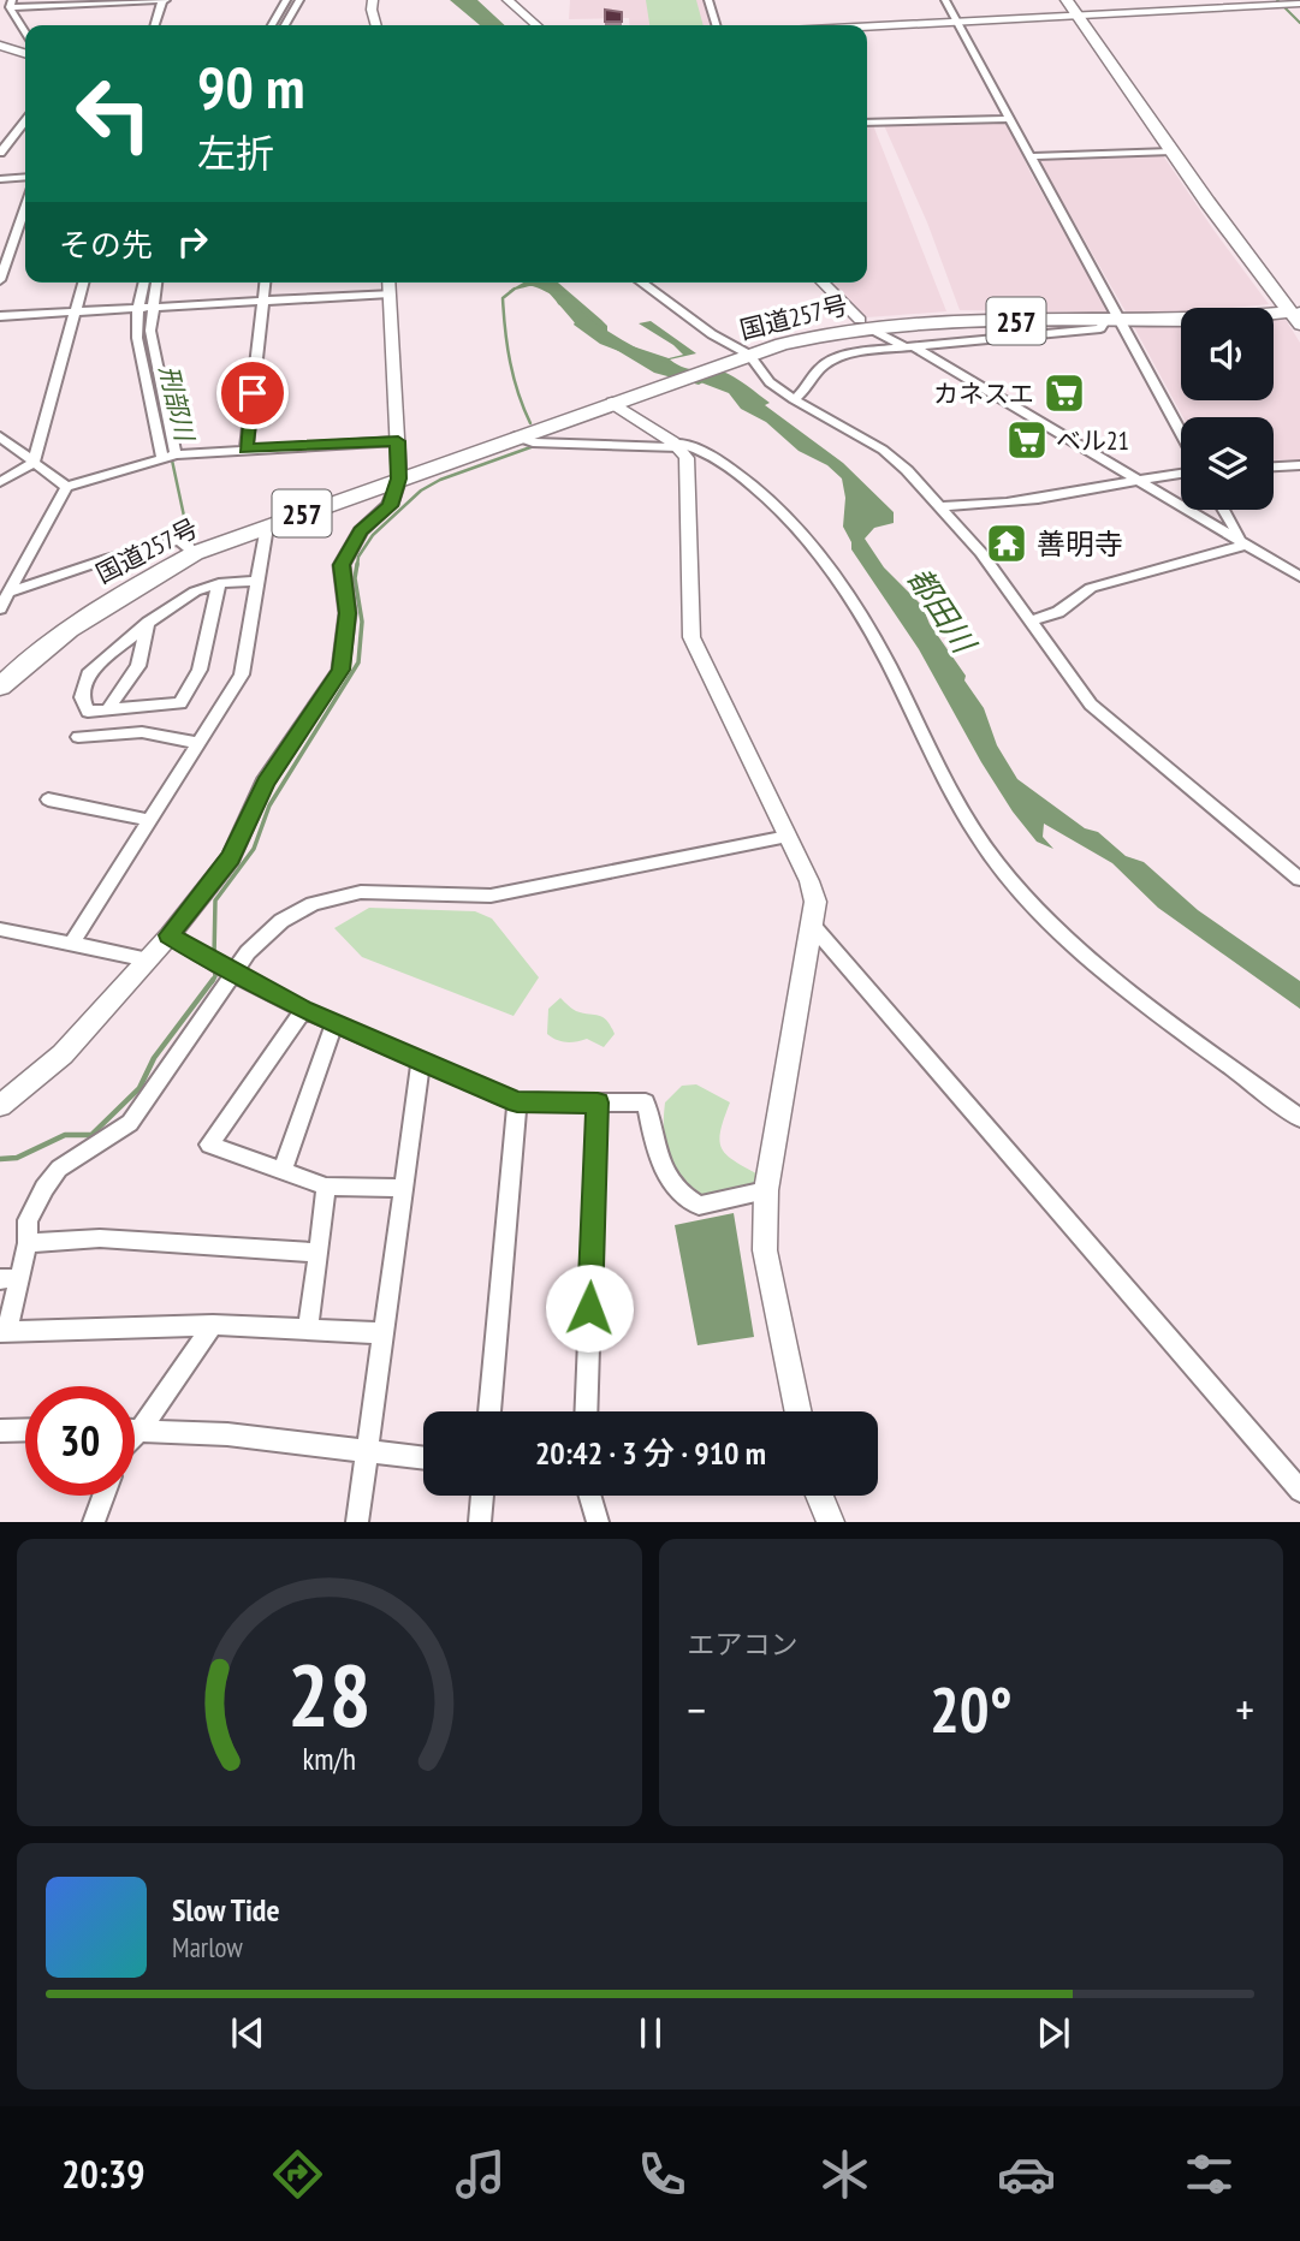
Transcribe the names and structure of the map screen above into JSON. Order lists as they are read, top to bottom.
{
  "streets": {
    "highway": ["国道257号", "257"]
  },
  "water": ["刑部川", "都田川"],
  "places": {
    "supermarket": ["カネスエ", "ベル21"],
    "temple": ["善明寺"]
  },
  "page": {
    "turn": ["90 m", "左折"],
    "then": "その先",
    "limit": "30",
    "trip": "20:42 · 3 分 · 910 m",
    "tile": "エアコン",
    "heat": ["−", "20°", "+"],
    "song": ["Slow Tide", "Marlow"],
    "tabs": "20:39",
    "gauge": ["28", "km/h"]
  }
}
